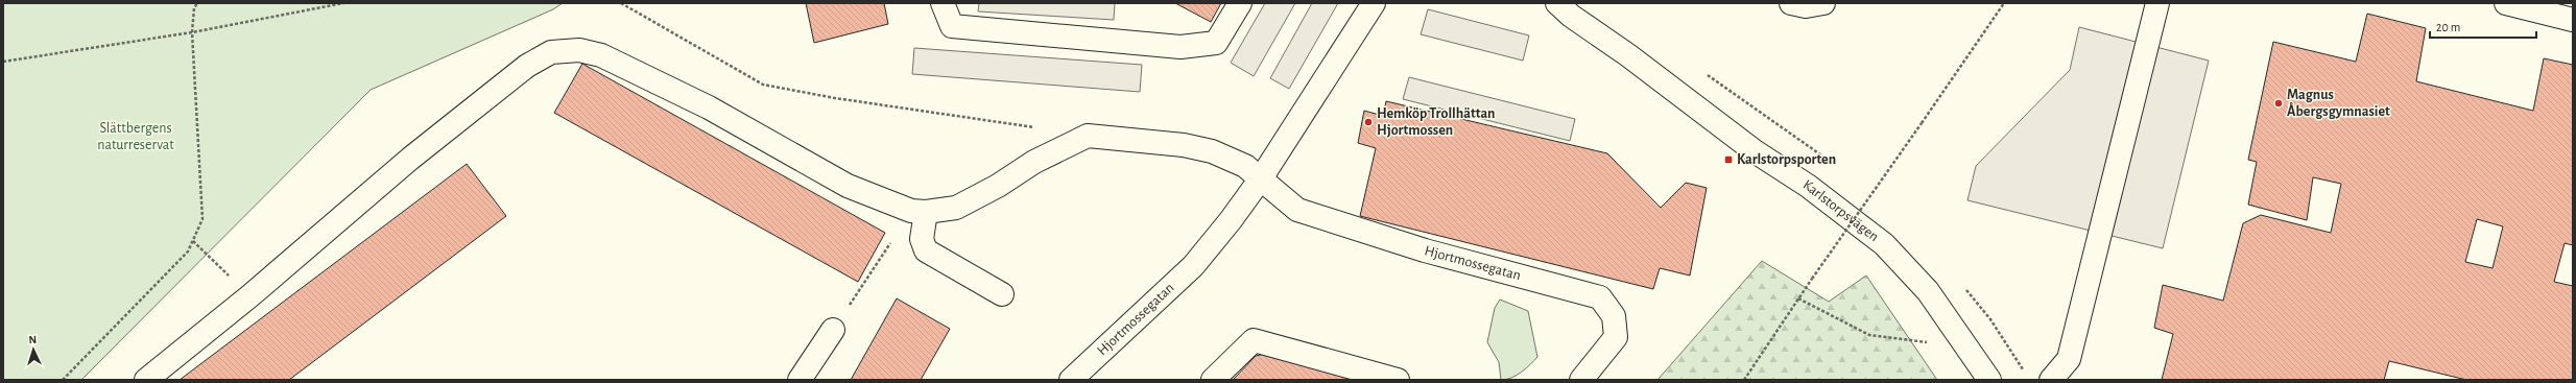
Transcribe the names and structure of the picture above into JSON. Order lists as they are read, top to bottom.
{
  "streets": {
    "street": ["Karlstorpsvägen", "Hjortmossegatan"]
  },
  "parks": ["Slättbergens naturreservat"],
  "places": {
    "other": ["Magnus Åbergsgymnasiet", "Hemköp Trollhättan Hjortmossen"],
    "transit": ["Karlstorpsporten"]
  },
  "scale_bar": "20 m",
  "north": "top"
}
